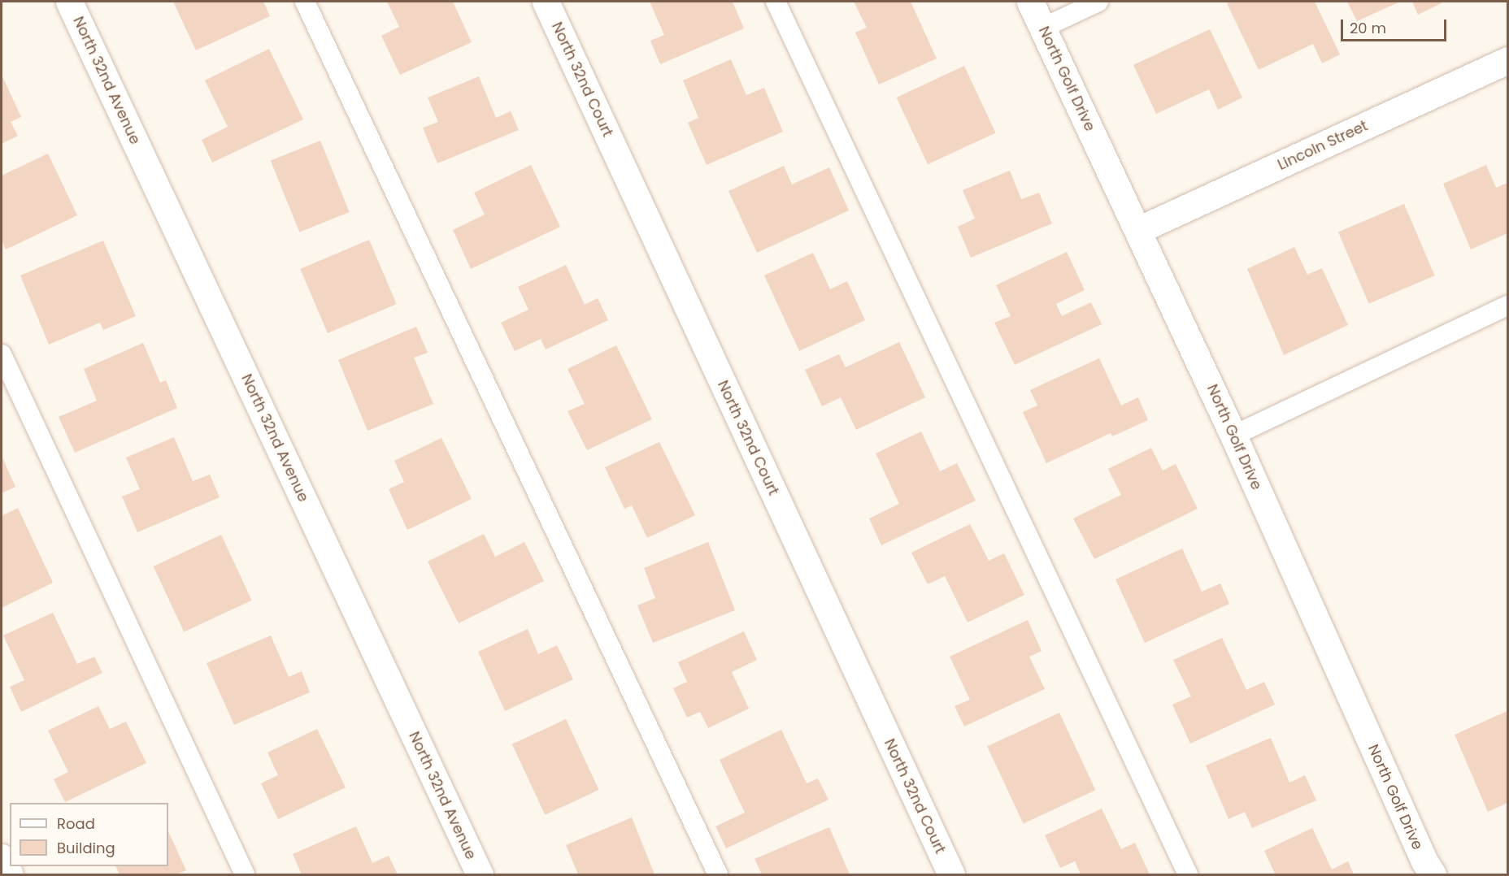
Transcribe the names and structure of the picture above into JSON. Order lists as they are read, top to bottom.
{
  "streets": {
    "street": [
      "North Golf Drive",
      "North 32nd Court",
      "North 32nd Avenue",
      "Lincoln Street"
    ]
  },
  "crossings": [
    ["North Golf Drive", "Lincoln Street"]
  ],
  "legend": ["Road", "Building"],
  "scale_bar": "20 m"
}
